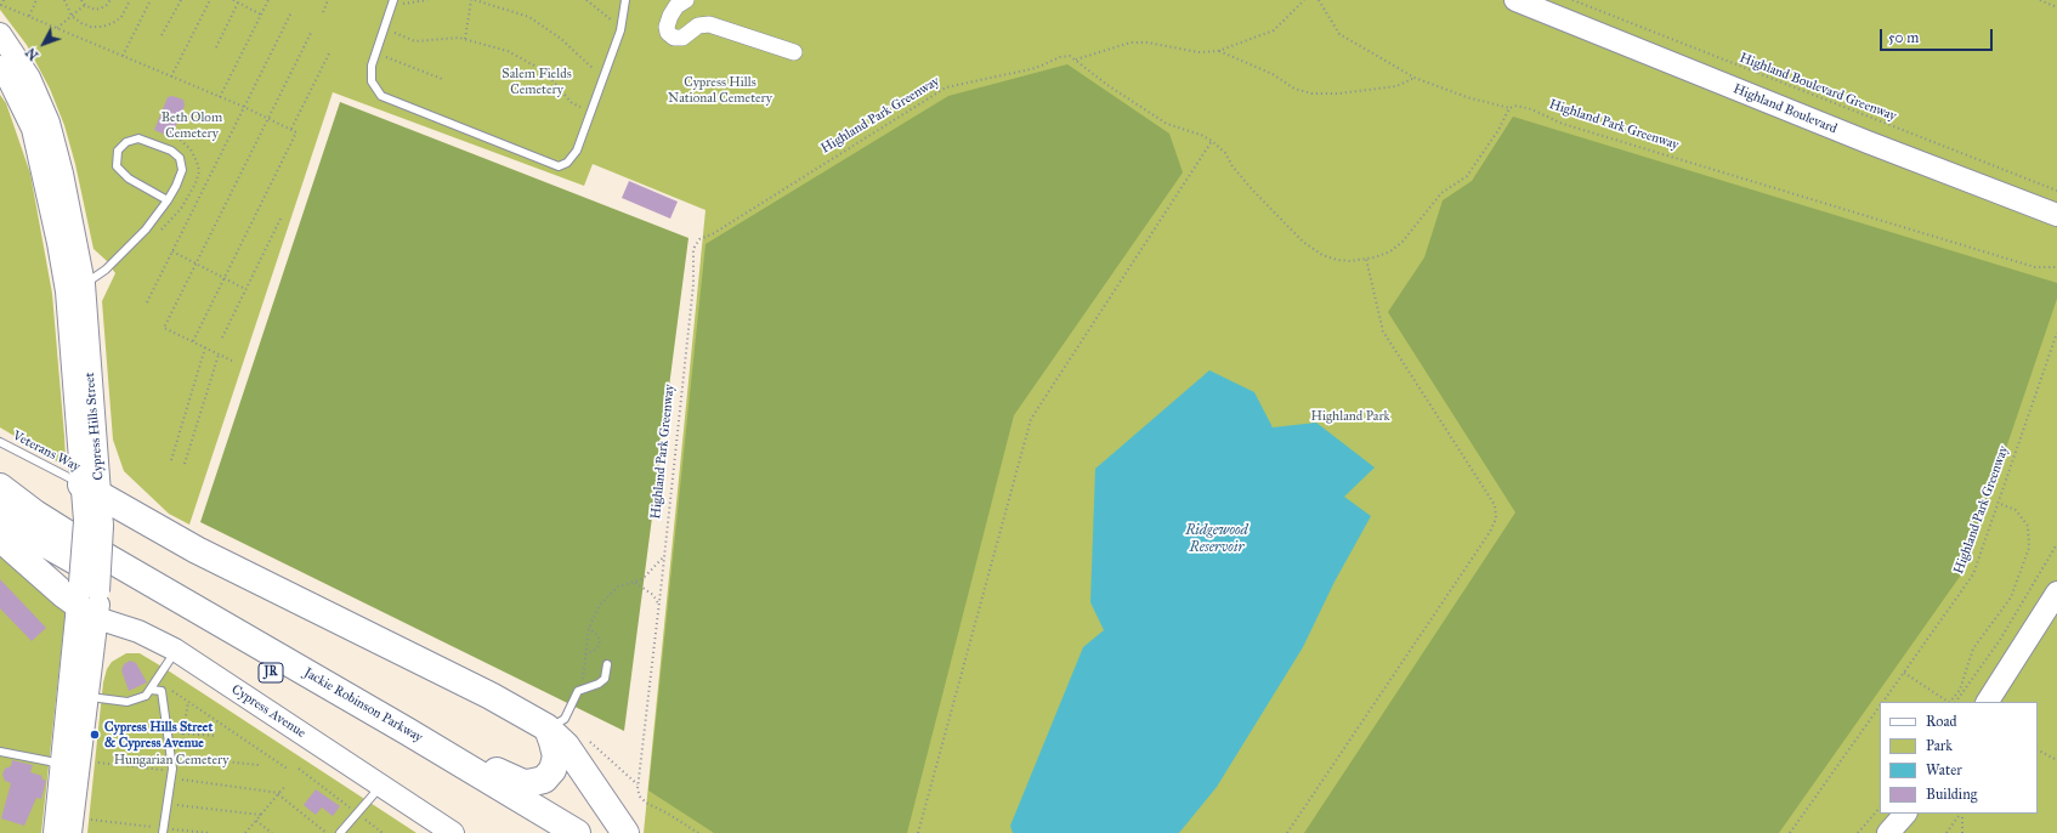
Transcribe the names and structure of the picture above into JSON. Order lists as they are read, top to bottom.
{
  "streets": {
    "highway": ["JR", "Jackie Robinson Parkway"],
    "street": ["Highland Boulevard", "Cypress Hills Street", "Cypress Avenue"],
    "lane": ["Veterans Way"],
    "path": ["Highland Boulevard Greenway", "Highland Park Greenway"]
  },
  "crossings": [
    ["Cypress Hills Street", "Veterans Way"],
    ["Cypress Hills Street", "Cypress Avenue"]
  ],
  "water": ["Ridgewood Reservoir"],
  "parks": [
    "Salem Fields Cemetery",
    "Cypress Hills National Cemetery",
    "Beth Olom Cemetery",
    "Highland Park",
    "Hungarian Cemetery"
  ],
  "places": ["Cypress Hills Street & Cypress Avenue"],
  "legend": [
    "Road",
    "Park",
    "Water",
    "Building"
  ],
  "scale_bar": "50 m",
  "north": "bottom left"
}
